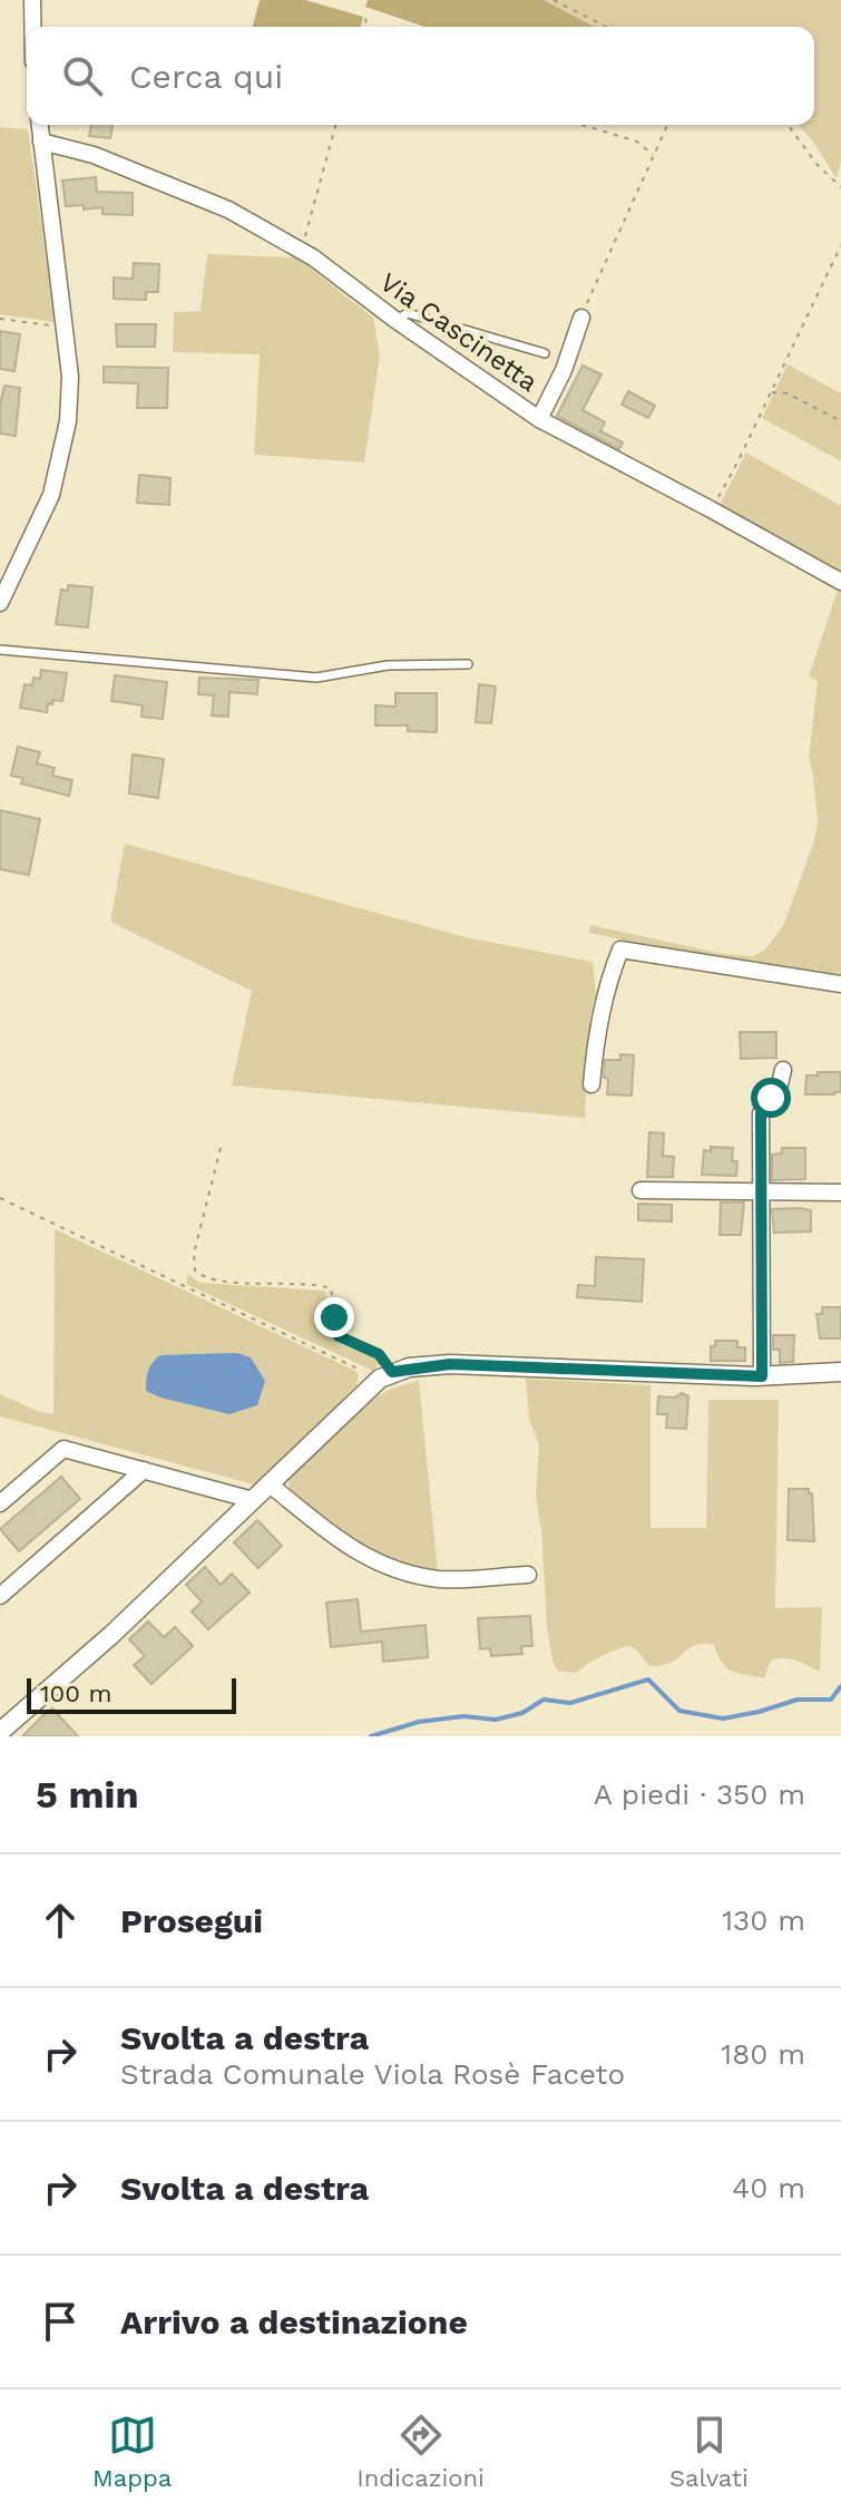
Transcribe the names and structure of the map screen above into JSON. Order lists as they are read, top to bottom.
{
  "streets": {
    "street": ["Via Cascinetta"]
  },
  "scale_bar": "100 m",
  "page": {
    "search": "Cerca qui",
    "scale": "100 m",
    "heading": ["5 min", "A piedi · 350 m"],
    "list": [
      ["Prosegui", "130 m"],
      ["Svolta a destra", "Strada Comunale Viola Rosè Faceto", "180 m"],
      ["Svolta a destra", "40 m"],
      "Arrivo a destinazione"
    ],
    "nav": ["Mappa", "Indicazioni", "Salvati"]
  }
}
